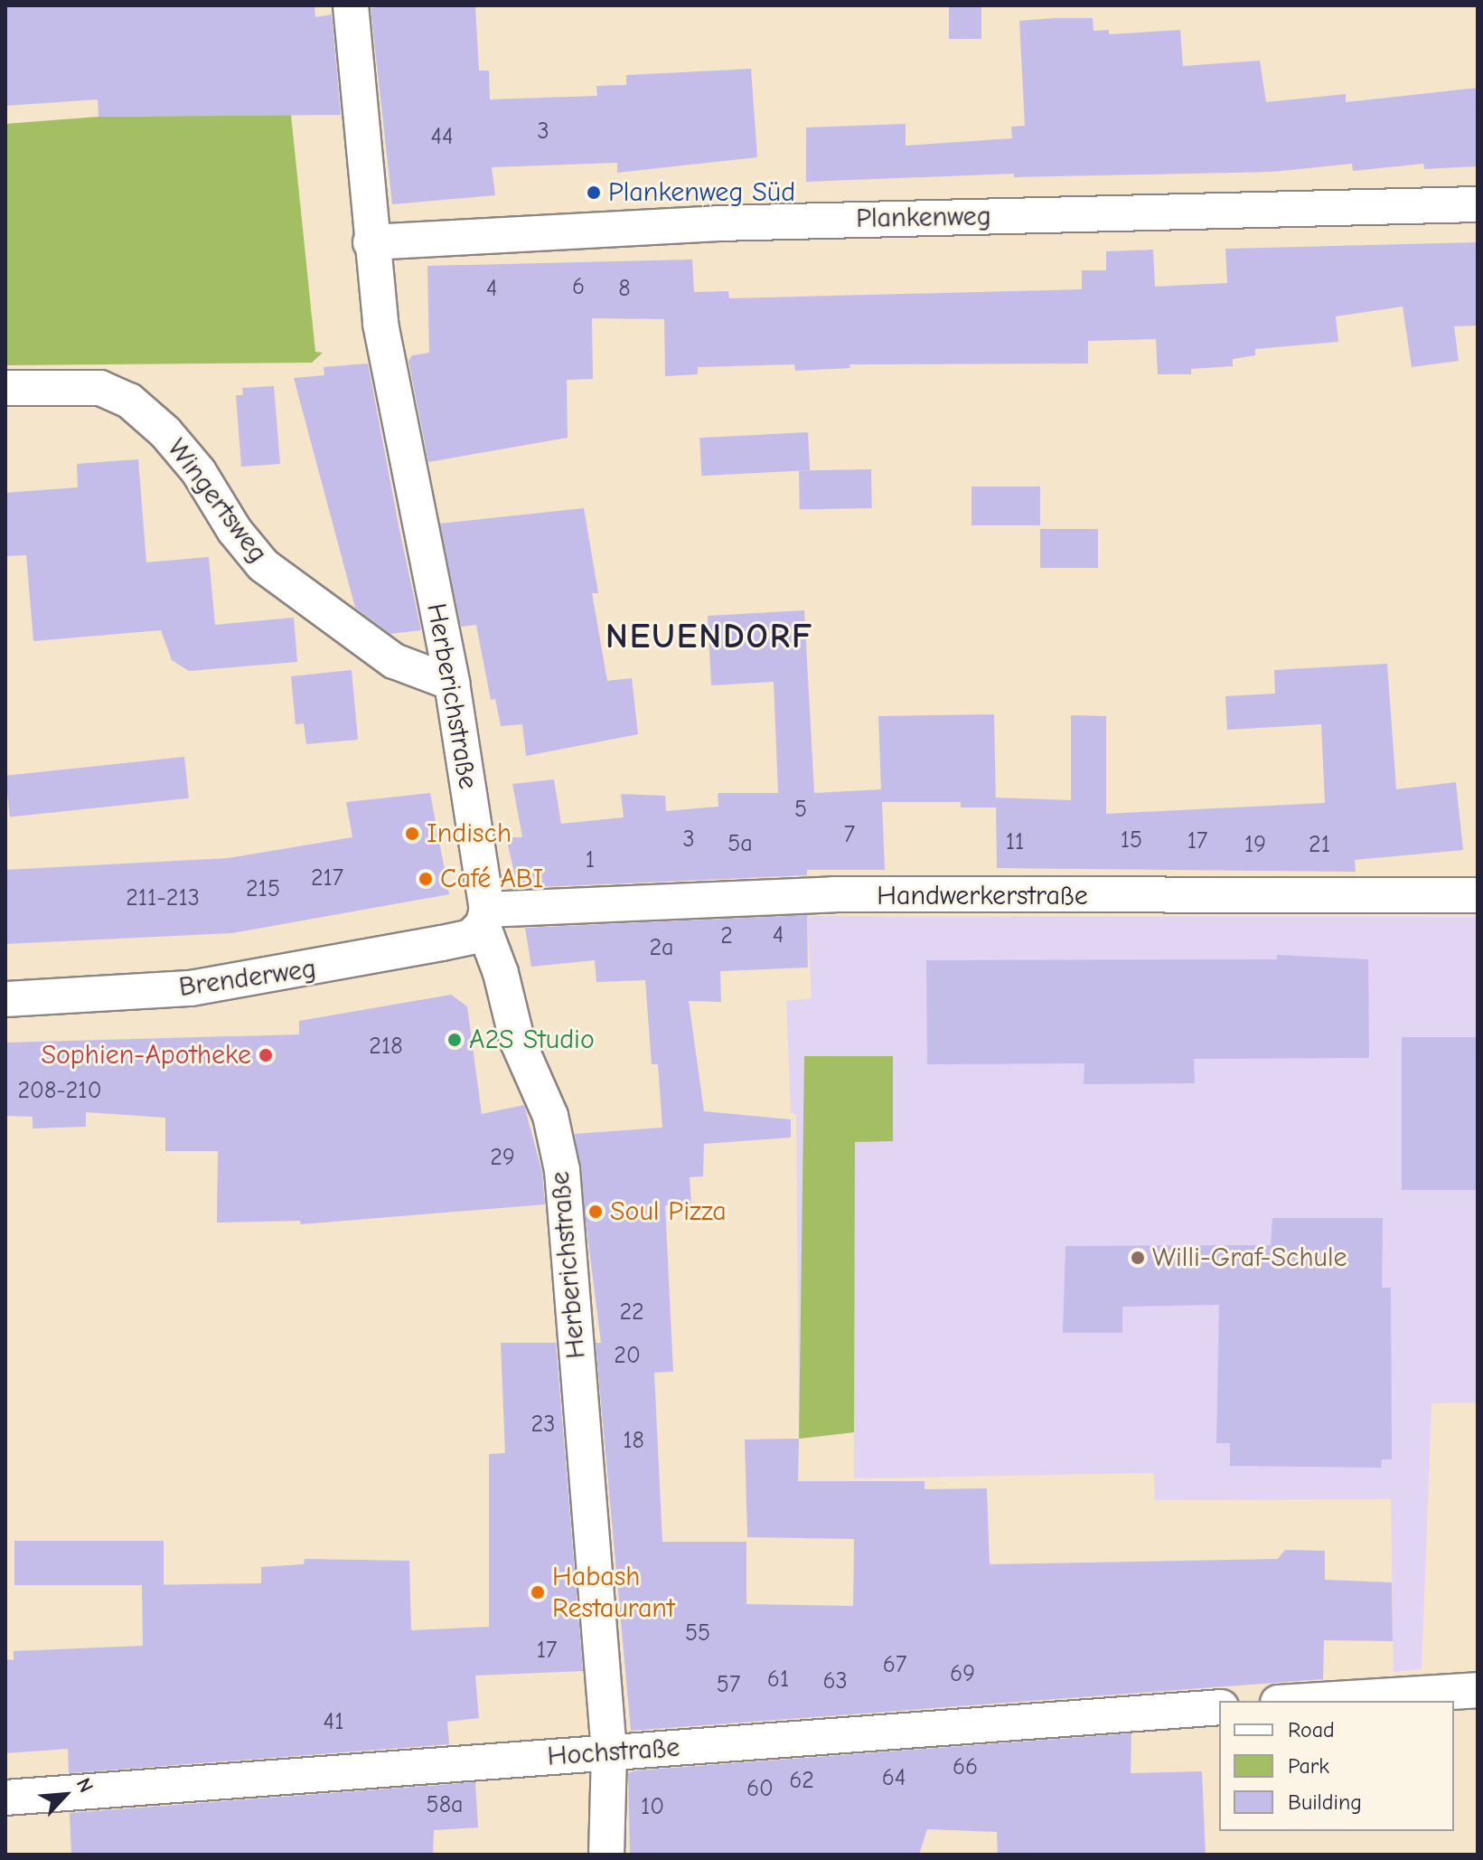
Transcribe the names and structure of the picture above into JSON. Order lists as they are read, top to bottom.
{
  "streets": {
    "street": [
      "Plankenweg",
      "Wingertsweg",
      "Herberichstraße",
      "Handwerkerstraße",
      "Brenderweg",
      "Hochstraße"
    ]
  },
  "crossings": [
    ["Plankenweg", "Herberichstraße"],
    ["Wingertsweg", "Herberichstraße"],
    ["Herberichstraße", "Handwerkerstraße"],
    ["Herberichstraße", "Brenderweg"],
    ["Herberichstraße", "Hochstraße"],
    ["Handwerkerstraße", "Brenderweg"]
  ],
  "districts": ["NEUENDORF"],
  "places": [
    "Plankenweg Süd",
    "Indisch",
    "Café ABI",
    "A2S Studio",
    "Sophien-Apotheke",
    "Soul Pizza",
    "Willi-Graf-Schule",
    "Habash Restaurant"
  ],
  "house_numbers": [
    "3",
    "44",
    "6",
    "4",
    "8",
    "5",
    "7",
    "3",
    "15",
    "17",
    "11",
    "5a",
    "19",
    "21",
    "1",
    "217",
    "215",
    "211-213",
    "4",
    "2",
    "2a",
    "218",
    "208-210",
    "29",
    "22",
    "20",
    "23",
    "18",
    "55",
    "17",
    "67",
    "69",
    "61",
    "63",
    "57",
    "41",
    "66",
    "64",
    "62",
    "60",
    "58a",
    "10"
  ],
  "legend": ["Road", "Park", "Building"],
  "north": "top right"
}
